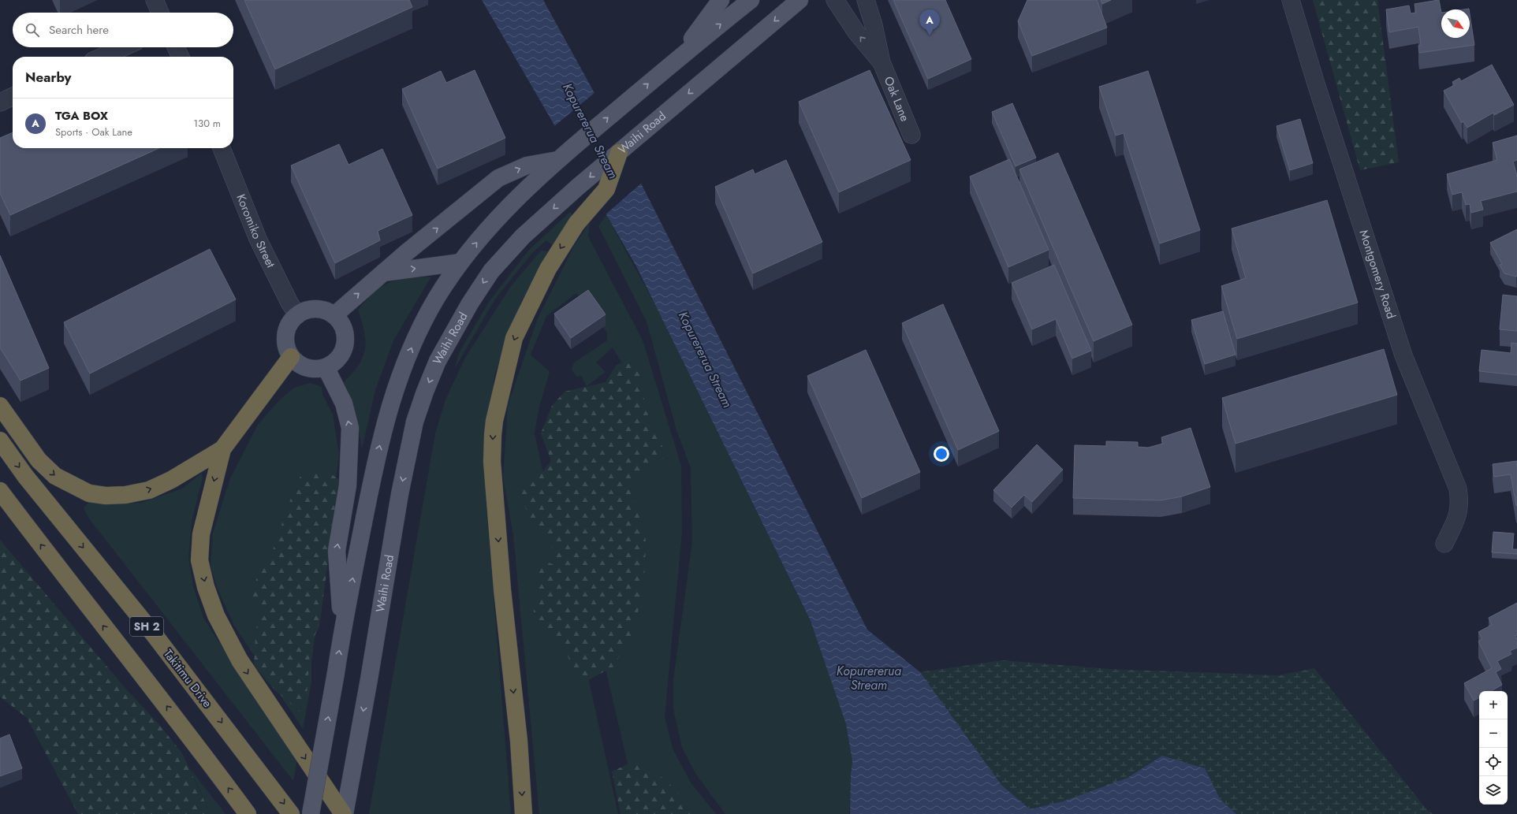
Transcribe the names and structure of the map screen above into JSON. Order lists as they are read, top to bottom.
{
  "streets": {
    "highway": ["SH 2", "Takitimu Drive"],
    "main road": ["Waihi Road"],
    "street": ["Oak Lane", "Koromiko Street", "Montgomery Road"]
  },
  "water": ["Kopurererua Stream"],
  "north": "bottom right",
  "page": {
    "pins": "A",
    "search": "Search here",
    "heading": "Nearby",
    "list": [
      {
        "mark": "A",
        "name": "TGA BOX",
        "note": "Sports · Oak Lane",
        "value": "130 m"
      }
    ],
    "map_buttons": ["+", "−"]
  }
}
